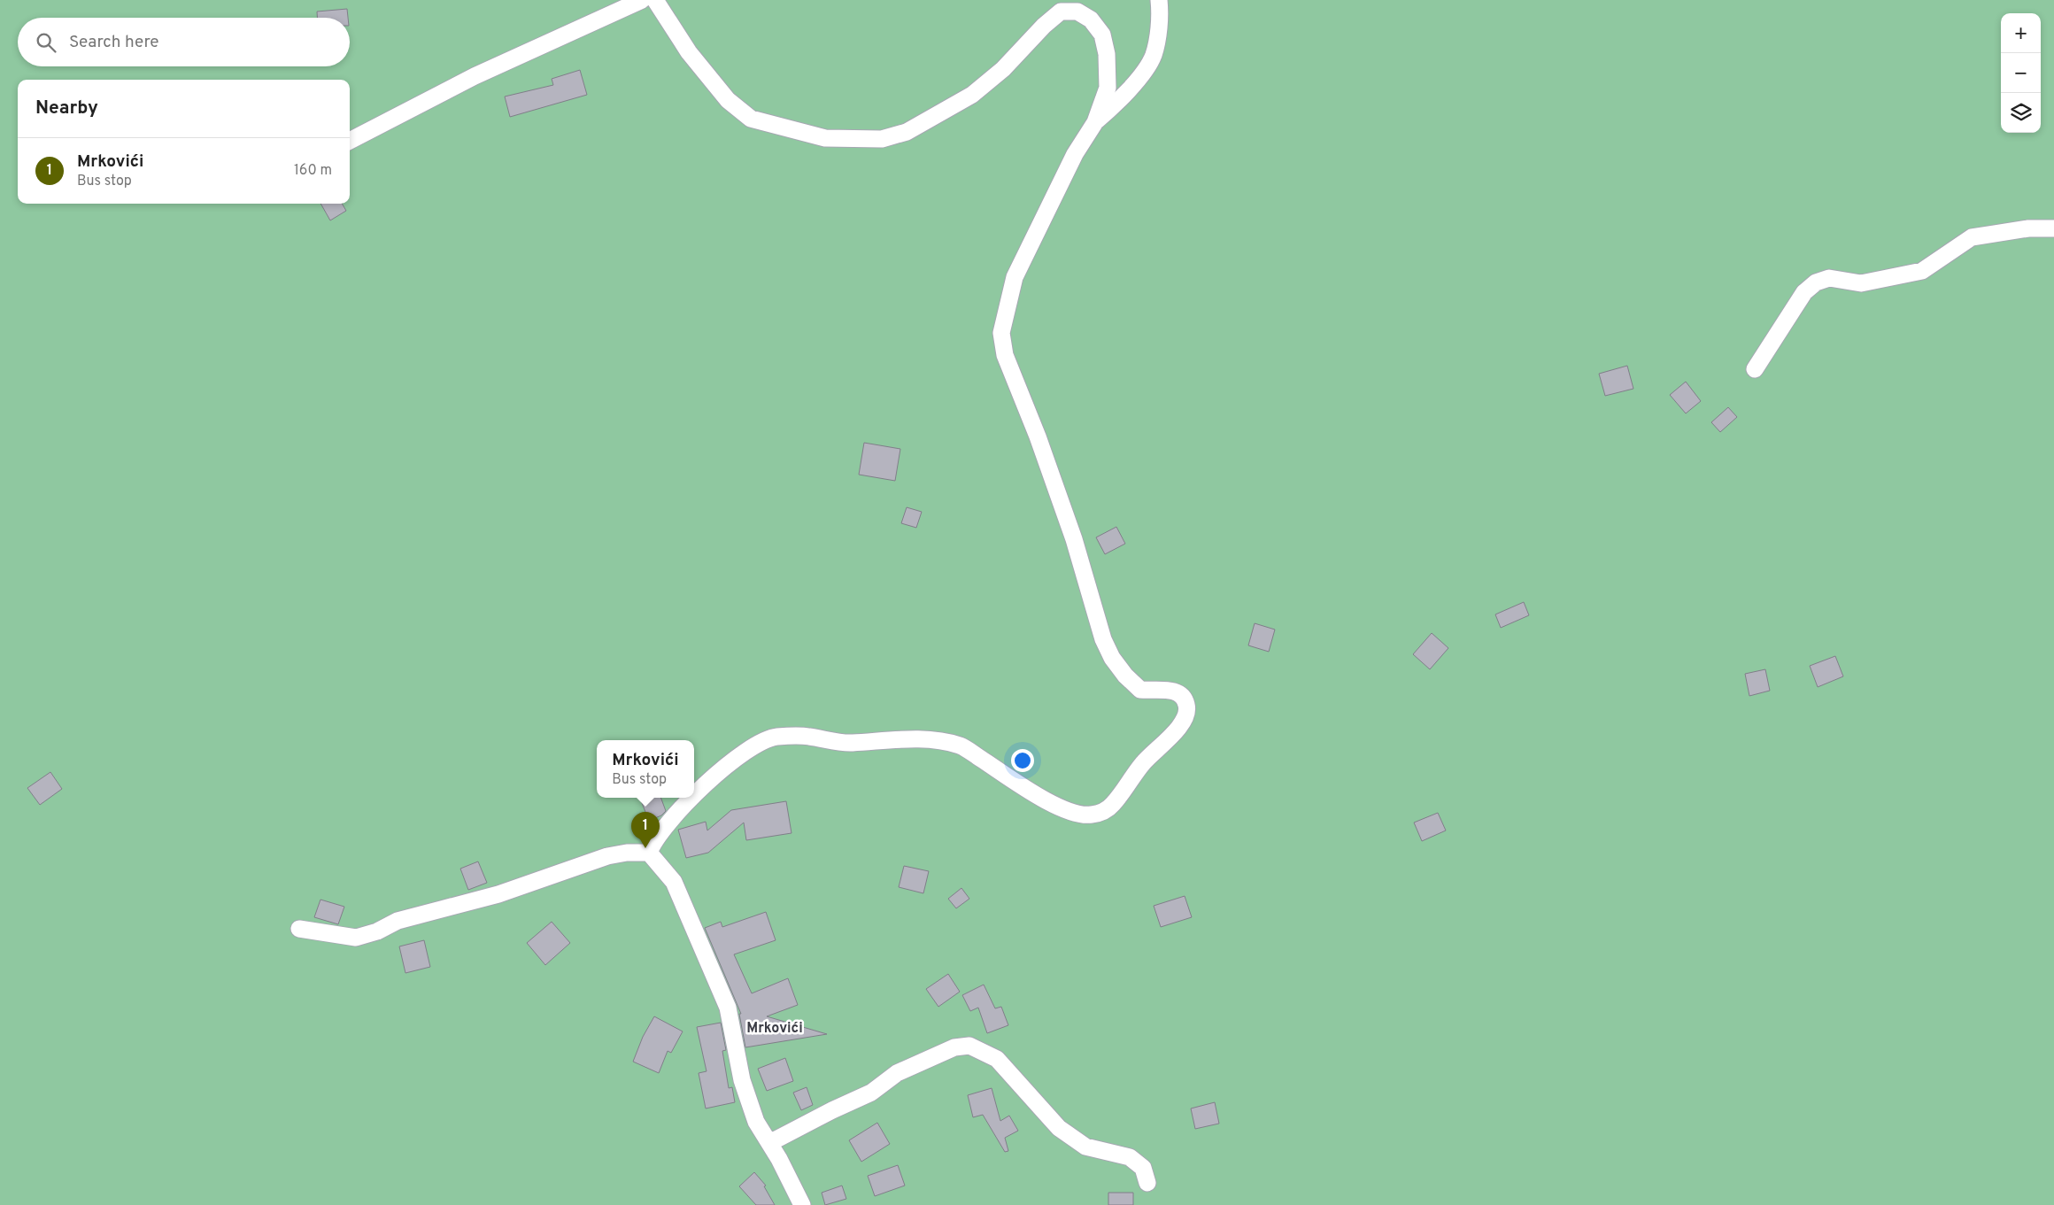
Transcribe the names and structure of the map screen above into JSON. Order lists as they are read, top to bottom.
{
  "districts": ["Mrkovići"],
  "page": {
    "map_buttons": ["+", "−"],
    "search": "Search here",
    "heading": "Nearby",
    "list": [
      {
        "mark": "1",
        "name": "Mrkovići",
        "note": "Bus stop",
        "value": "160 m"
      }
    ],
    "popup": ["Mrkovići", "Bus stop"],
    "pins": "1"
  }
}
